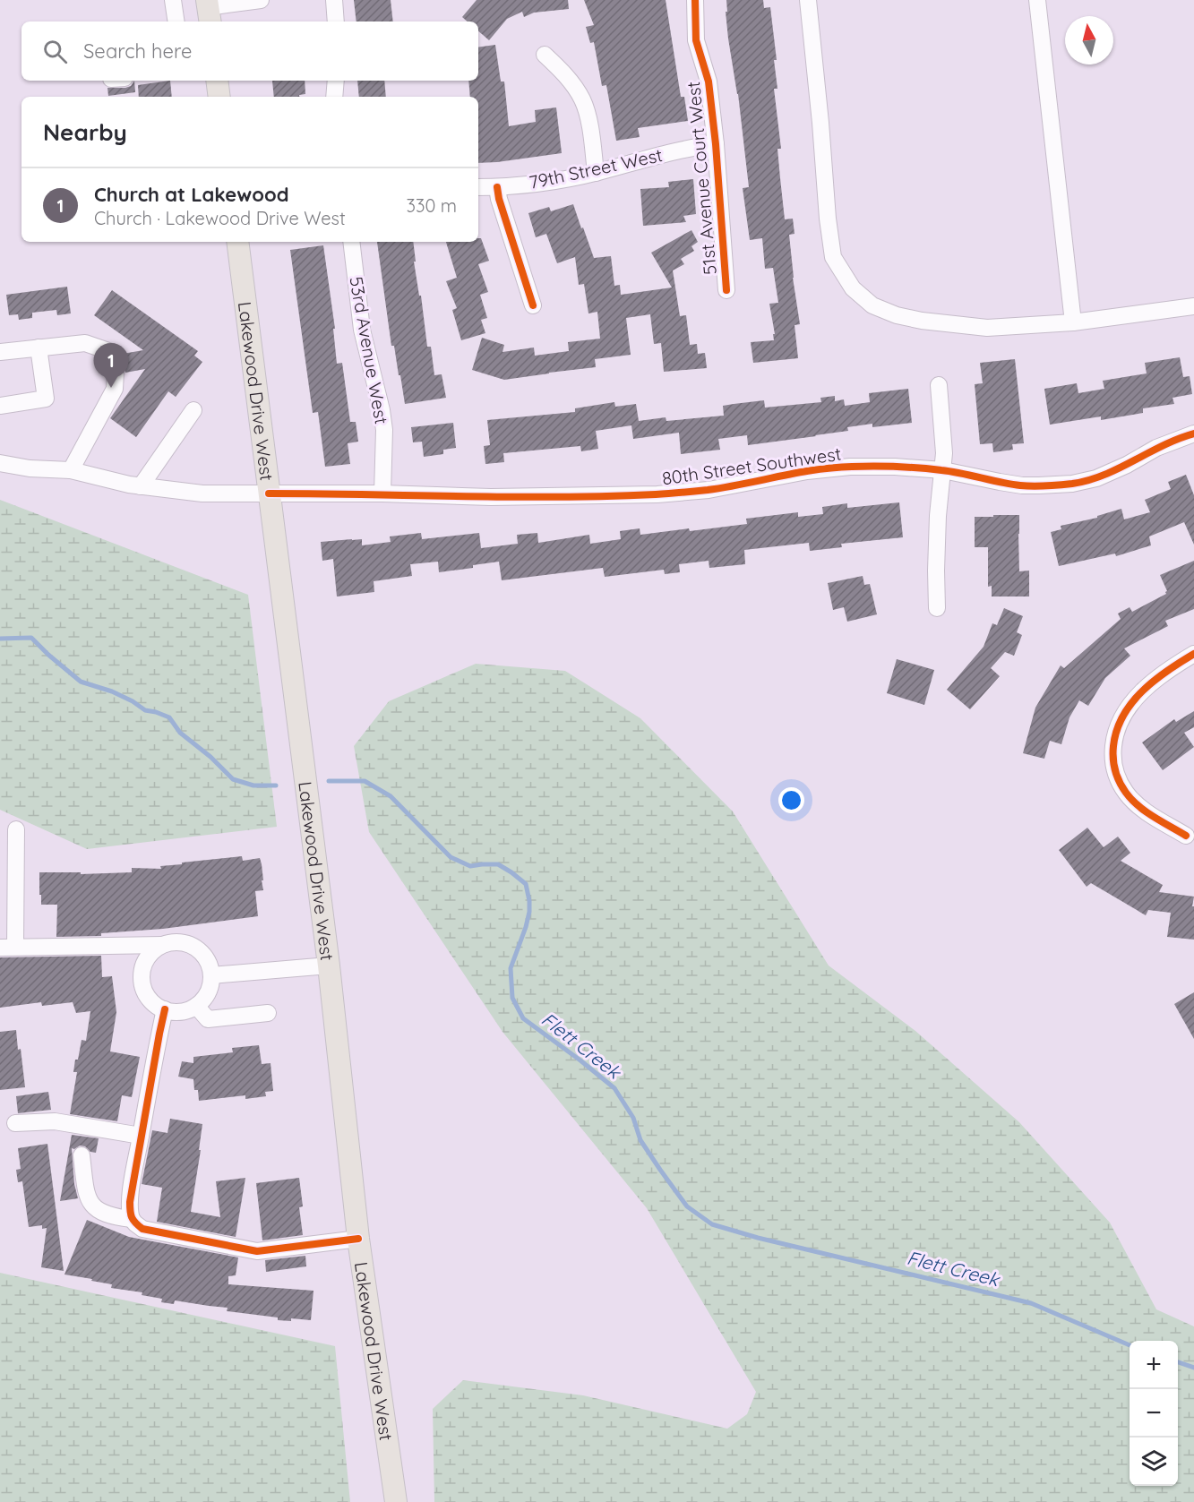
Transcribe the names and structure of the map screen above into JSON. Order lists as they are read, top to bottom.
{
  "streets": {
    "main road": ["Lakewood Drive West"],
    "street": [
      "79th Street West",
      "51st Avenue Court West",
      "53rd Avenue West",
      "80th Street Southwest"
    ]
  },
  "crossings": [
    ["79th Street West", "51st Avenue Court West"],
    ["53rd Avenue West", "80th Street Southwest"],
    ["Lakewood Drive West", "80th Street Southwest"]
  ],
  "water": ["Flett Creek"],
  "north": "top",
  "page": {
    "search": "Search here",
    "heading": "Nearby",
    "list": [
      {
        "mark": "1",
        "name": "Church at Lakewood",
        "note": "Church · Lakewood Drive West",
        "value": "330 m"
      }
    ],
    "pins": "1",
    "map_buttons": ["+", "−"]
  }
}
